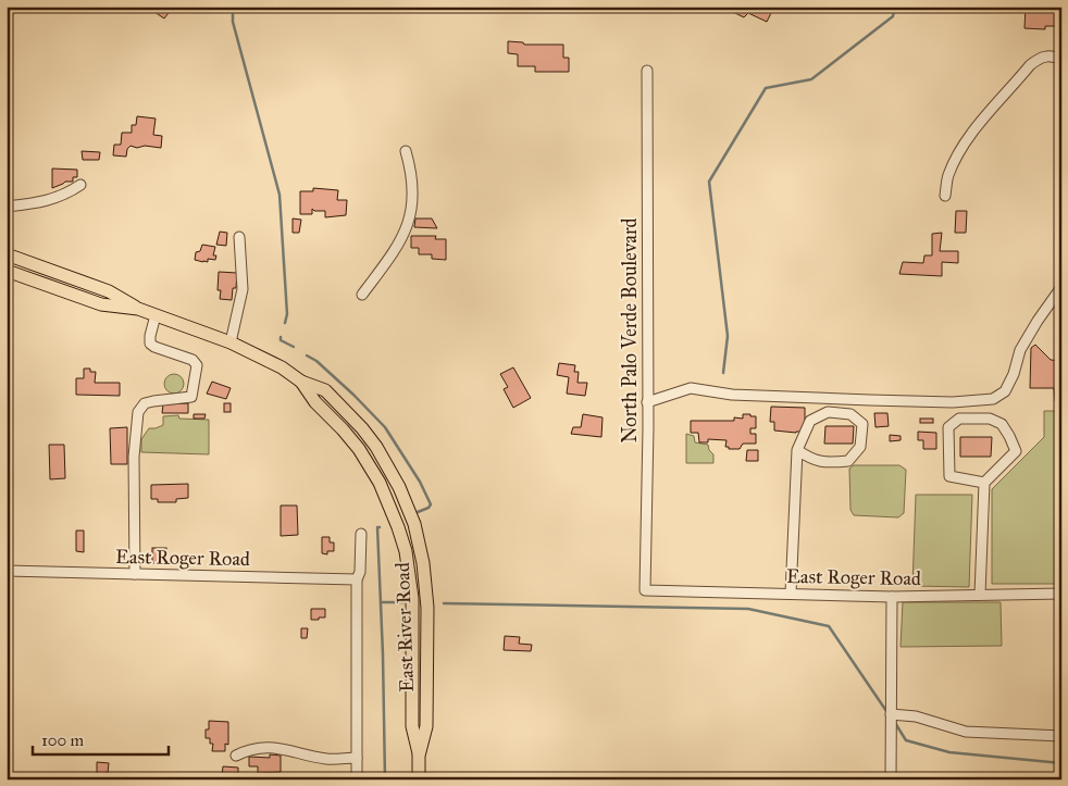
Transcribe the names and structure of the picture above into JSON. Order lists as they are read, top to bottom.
{
  "streets": {
    "main road": ["East River Road"],
    "street": ["North Palo Verde Boulevard", "East Roger Road"]
  },
  "crossings": [
    ["North Palo Verde Boulevard", "East Roger Road"]
  ],
  "scale_bar": "100 m"
}
